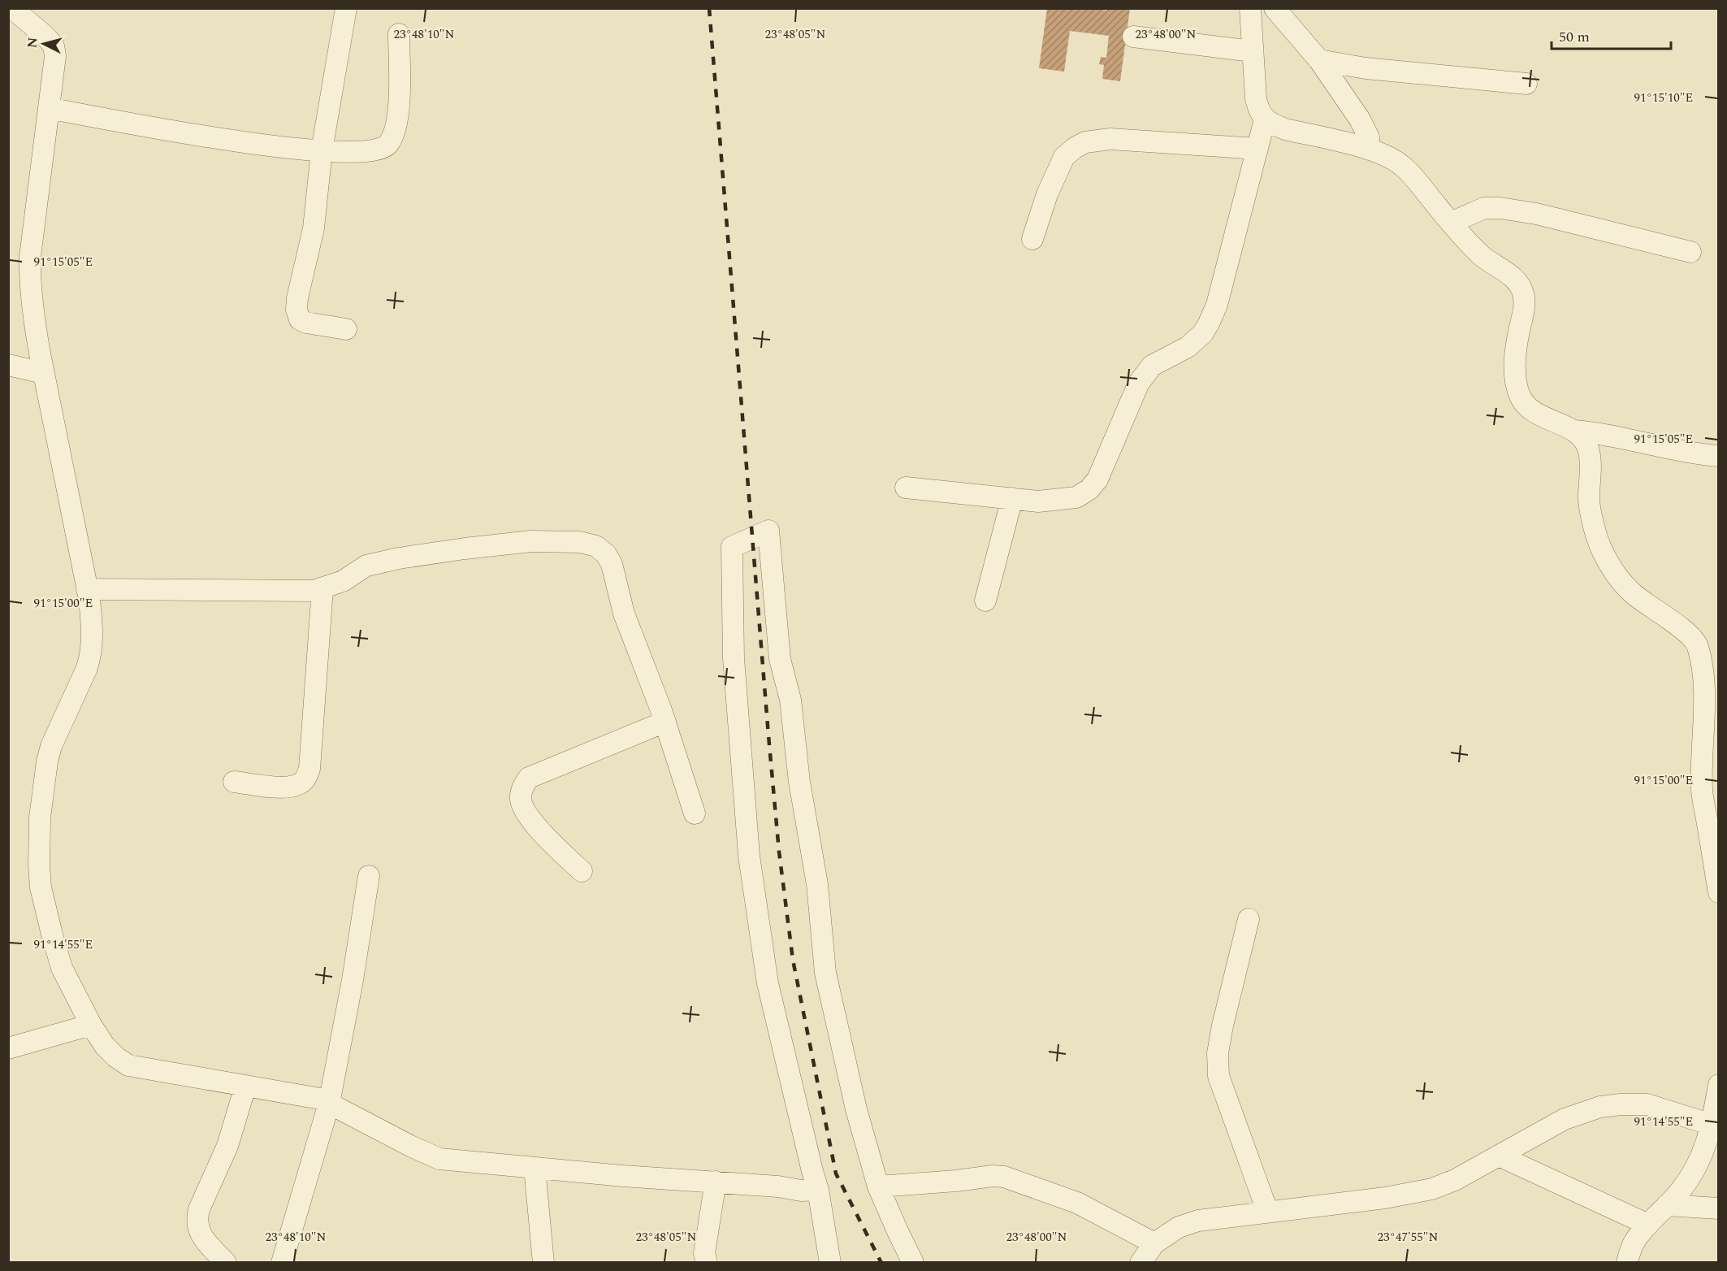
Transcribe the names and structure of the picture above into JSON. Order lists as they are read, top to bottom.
{
  "scale_bar": "50 m",
  "north": "left",
  "coordinates": [
    "23°48'10\"N",
    "23°48'05\"N",
    "23°48'00\"N",
    "91°15'10\"E",
    "91°15'05\"E",
    "91°15'00\"E",
    "91°14'55\"E",
    "23°47'55\"N"
  ]
}
